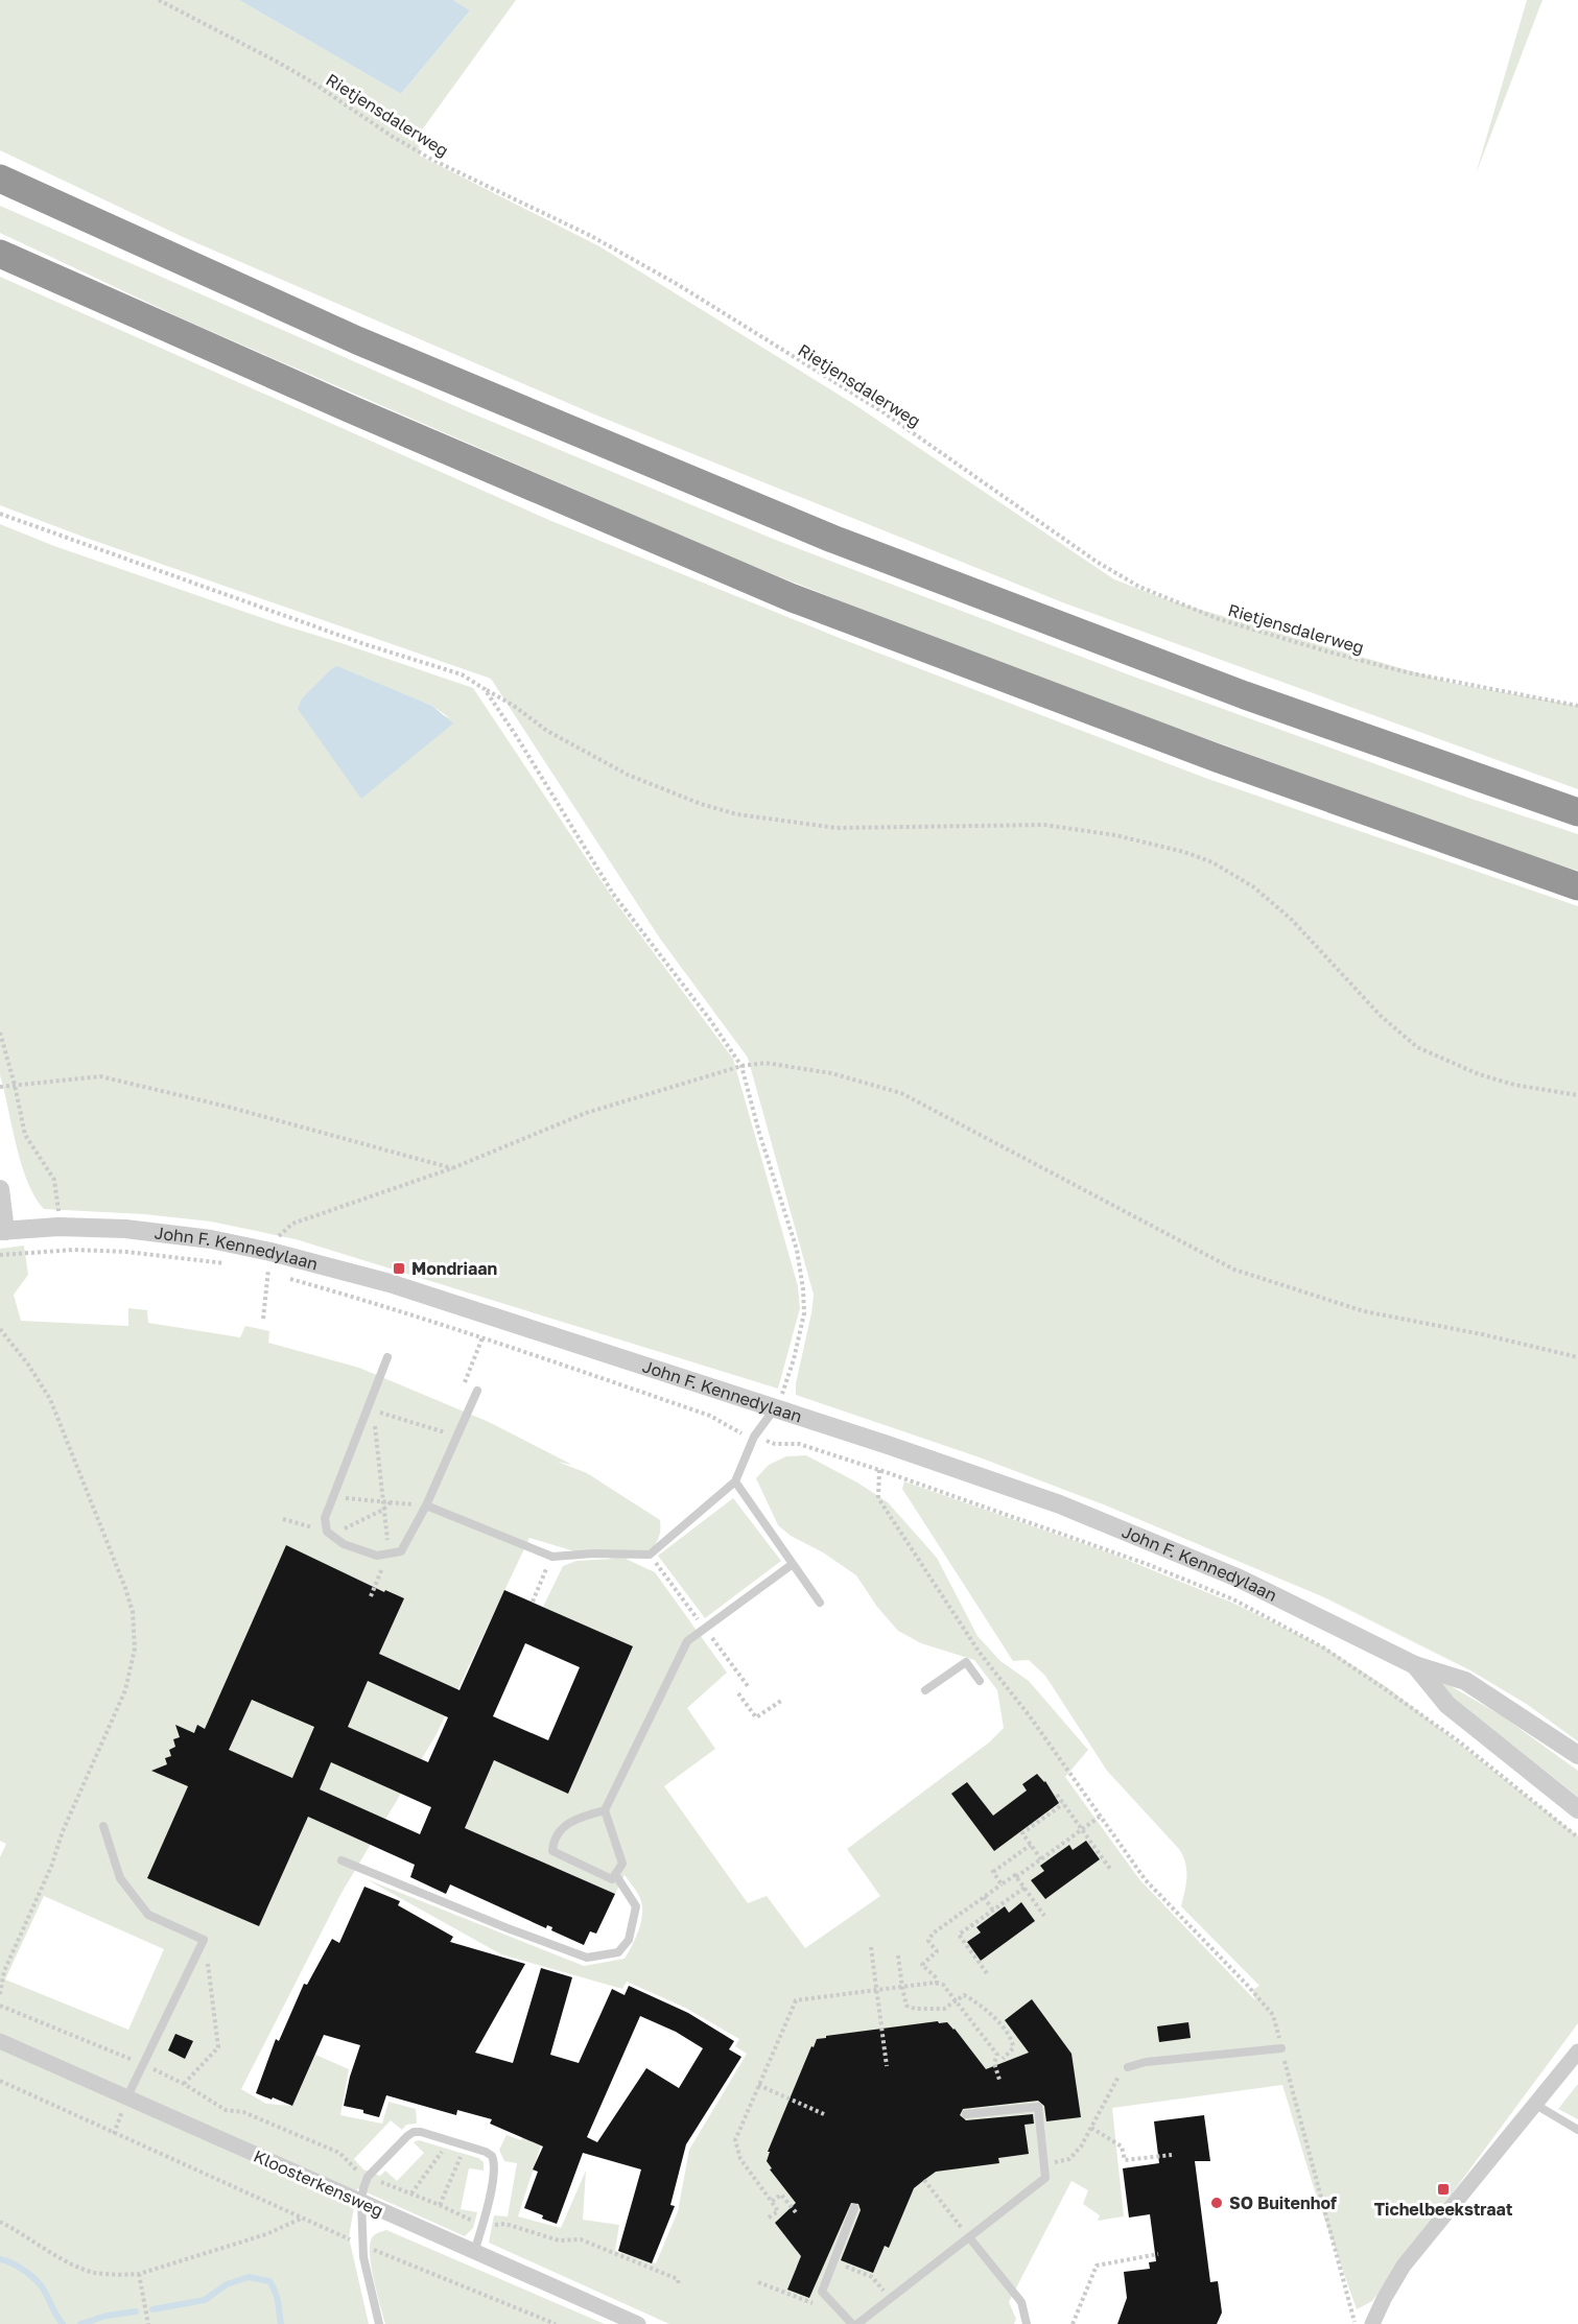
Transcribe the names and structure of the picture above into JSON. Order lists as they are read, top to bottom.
{
  "streets": {
    "street": ["John F. Kennedylaan", "Kloosterkensweg"],
    "path": ["Rietjensdalerweg"]
  },
  "places": {
    "transit": ["Mondriaan", "Tichelbeekstraat"],
    "other": ["SO Buitenhof"]
  }
}
